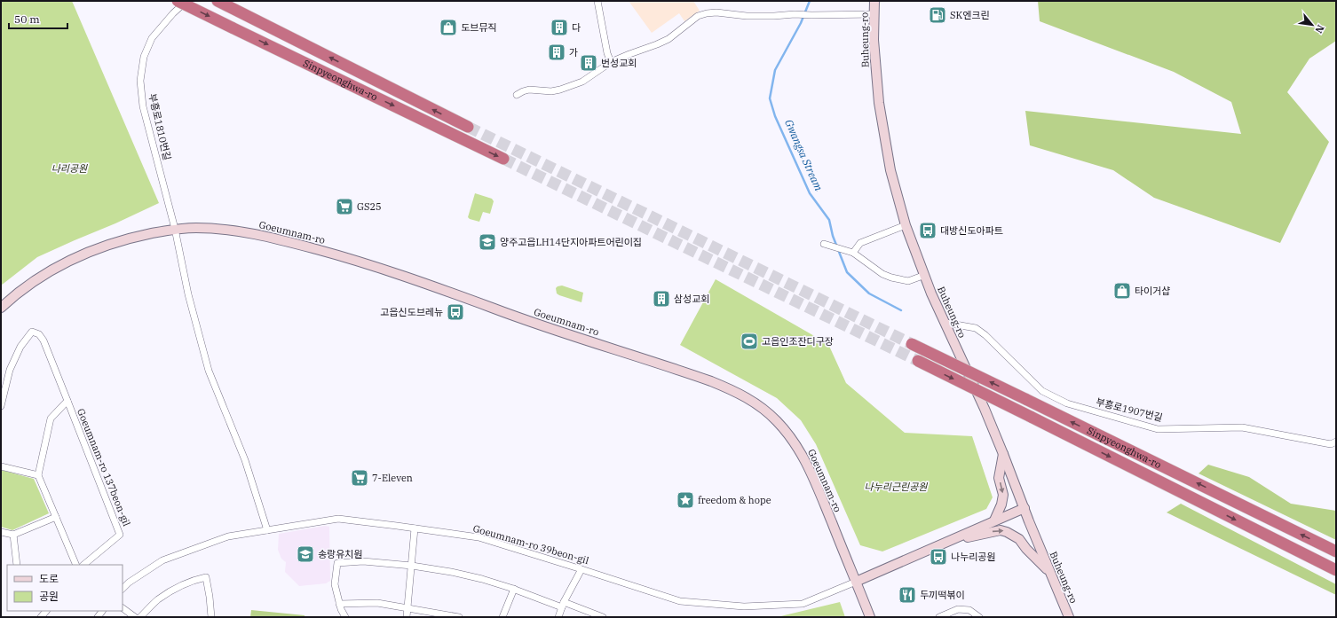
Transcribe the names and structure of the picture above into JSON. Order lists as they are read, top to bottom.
{
  "streets": {
    "highway": ["Sinpyeonghwa-ro"],
    "street": [
      "Buheung-ro",
      "부흥로1810번길",
      "Goeumnam-ro",
      "부흥로1907번길",
      "Goeumnam-ro 137beon-gil",
      "Goeumnam-ro 39beon-gil"
    ]
  },
  "crossings": [
    ["Buheung-ro", "부흥로1907번길"],
    ["부흥로1810번길", "Goeumnam-ro"],
    ["부흥로1810번길", "Goeumnam-ro 39beon-gil"],
    ["Goeumnam-ro", "Goeumnam-ro 39beon-gil"]
  ],
  "water": ["Gwangsa Stream"],
  "parks": ["나리공원", "나누리근린공원"],
  "places": {
    "fuel station": ["SK엔크린"],
    "shop": ["도브뮤직", "타이거샵"],
    "building": [
      "다",
      "가",
      "번성교회",
      "삼성교회"
    ],
    "supermarket": ["GS25", "7-Eleven"],
    "bus stop": ["대방신도아파트", "고읍신도브레뉴", "나누리공원"],
    "school or university": ["양주고읍LH14단지아파트어린이집", "송랑유치원"],
    "sports": ["고읍인조잔디구장"],
    "place": ["freedom & hope"],
    "restaurant": ["두끼떡볶이"]
  },
  "legend": ["도로", "공원"],
  "scale_bar": "50 m",
  "north": "bottom right"
}
